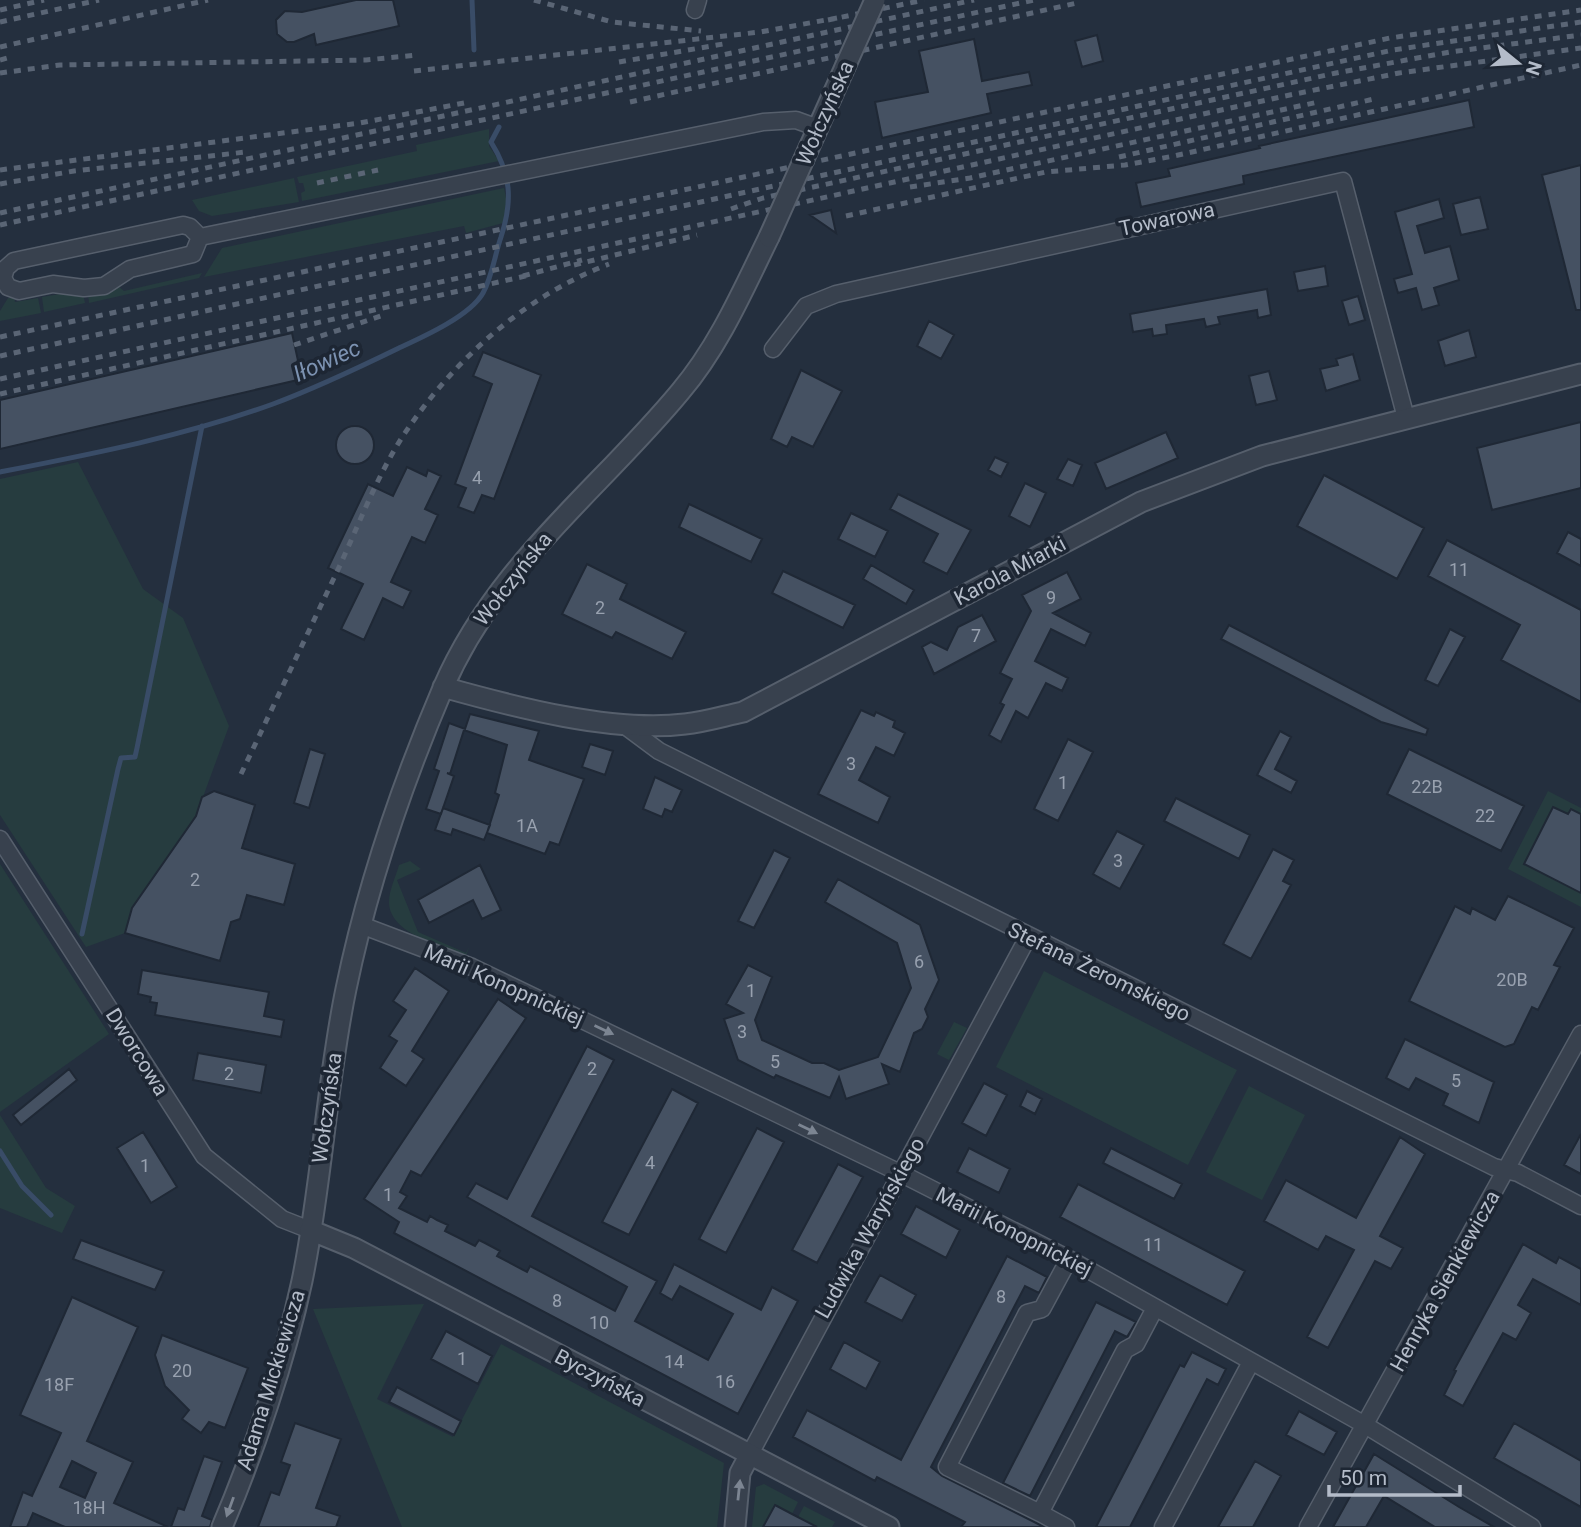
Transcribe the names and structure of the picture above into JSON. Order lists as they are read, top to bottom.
{
  "streets": {
    "street": [
      "Wołczyńska",
      "Towarowa",
      "Karola Miarki",
      "Stefana Żeromskiego",
      "Marii Konopnickiej",
      "Dworcowa",
      "Ludwika Waryńskiego",
      "Henryka Sienkiewicza",
      "Byczyńska",
      "Adama Mickiewicza"
    ]
  },
  "crossings": [
    ["Wołczyńska", "Karola Miarki"],
    ["Wołczyńska", "Marii Konopnickiej"],
    ["Wołczyńska", "Dworcowa"],
    ["Wołczyńska", "Byczyńska"],
    ["Wołczyńska", "Adama Mickiewicza"],
    ["Towarowa", "Karola Miarki"],
    ["Karola Miarki", "Stefana Żeromskiego"],
    ["Stefana Żeromskiego", "Ludwika Waryńskiego"],
    ["Stefana Żeromskiego", "Henryka Sienkiewicza"],
    ["Marii Konopnickiej", "Ludwika Waryńskiego"],
    ["Marii Konopnickiej", "Henryka Sienkiewicza"],
    ["Dworcowa", "Byczyńska"],
    ["Dworcowa", "Adama Mickiewicza"],
    ["Ludwika Waryńskiego", "Byczyńska"],
    ["Byczyńska", "Adama Mickiewicza"]
  ],
  "one_way": ["Marii Konopnickiej", "Adama Mickiewicza"],
  "water": ["Iłowiec"],
  "house_numbers": [
    "4",
    "11",
    "9",
    "2",
    "7",
    "3",
    "1",
    "22B",
    "22",
    "1A",
    "3",
    "2",
    "6",
    "20B",
    "1",
    "3",
    "5",
    "2",
    "2",
    "5",
    "4",
    "1",
    "1",
    "11",
    "8",
    "8",
    "10",
    "1",
    "14",
    "20",
    "16",
    "18F",
    "18H"
  ],
  "scale_bar": "50 m",
  "north": "right"
}
